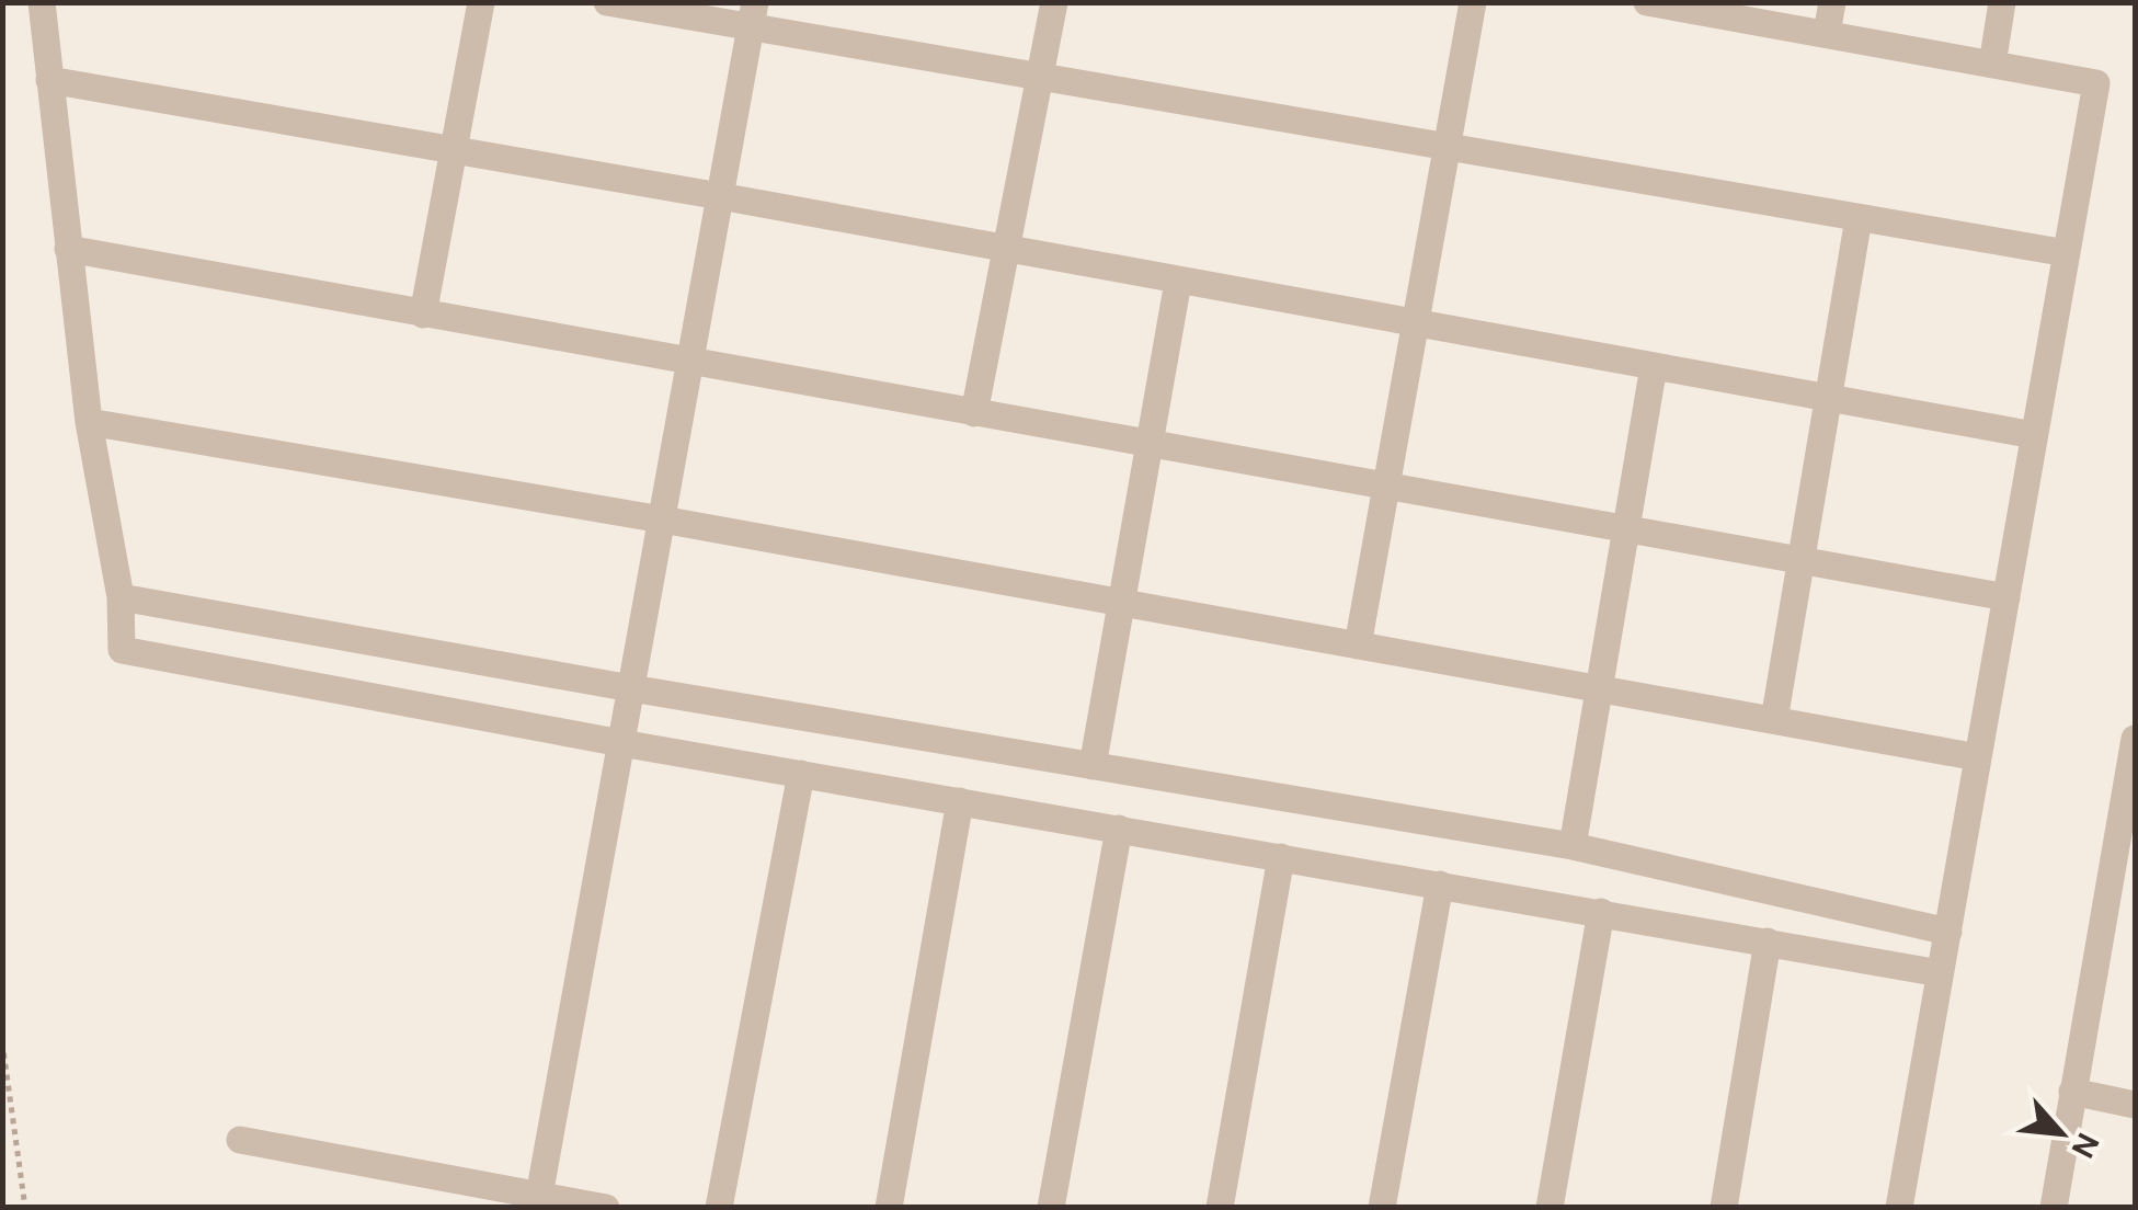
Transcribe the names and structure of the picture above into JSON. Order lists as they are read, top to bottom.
{
  "north": "bottom right"
}
